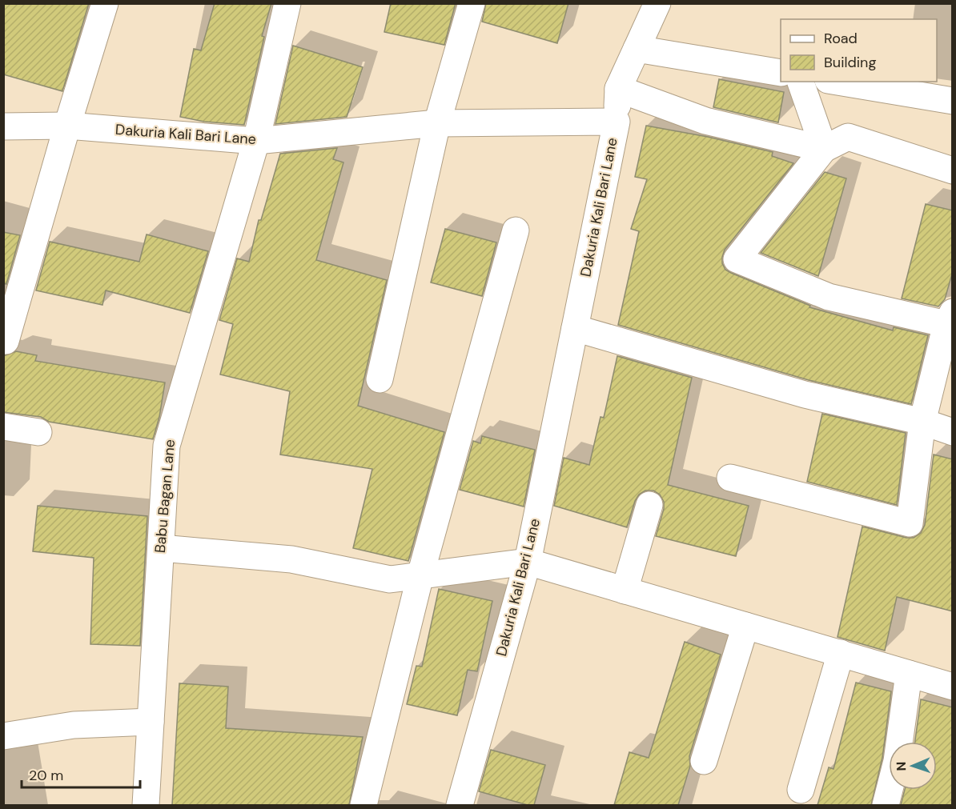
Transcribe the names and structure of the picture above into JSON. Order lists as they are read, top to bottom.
{
  "streets": {
    "street": ["Dakuria Kali Bari Lane", "Babu Bagan Lane"]
  },
  "crossings": [
    ["Dakuria Kali Bari Lane", "Babu Bagan Lane"]
  ],
  "legend": ["Road", "Building"],
  "scale_bar": "20 m",
  "north": "left"
}
